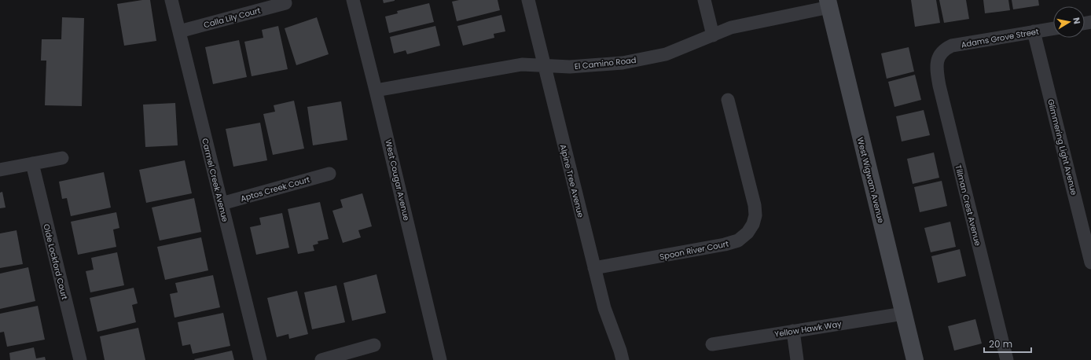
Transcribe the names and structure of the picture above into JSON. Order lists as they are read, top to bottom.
{
  "streets": {
    "street": [
      "Calla Lily Court",
      "Adams Grove Street",
      "El Camino Road",
      "Glimmering Light Avenue",
      "Carmel Creek Avenue",
      "West Cougar Avenue",
      "West Wigwam Avenue",
      "Alpine Tree Avenue",
      "Aptos Creek Court",
      "Tillman Crest Avenue",
      "Spoon River Court",
      "Olde Lockford Court",
      "Yellow Hawk Way"
    ]
  },
  "crossings": [
    ["Calla Lily Court", "Carmel Creek Avenue"],
    ["Adams Grove Street", "Glimmering Light Avenue"],
    ["Adams Grove Street", "Tillman Crest Avenue"],
    ["El Camino Road", "West Cougar Avenue"],
    ["El Camino Road", "West Wigwam Avenue"],
    ["El Camino Road", "Alpine Tree Avenue"],
    ["Carmel Creek Avenue", "Aptos Creek Court"],
    ["West Wigwam Avenue", "Yellow Hawk Way"],
    ["Alpine Tree Avenue", "Spoon River Court"]
  ],
  "scale_bar": "20 m",
  "north": "right"
}
